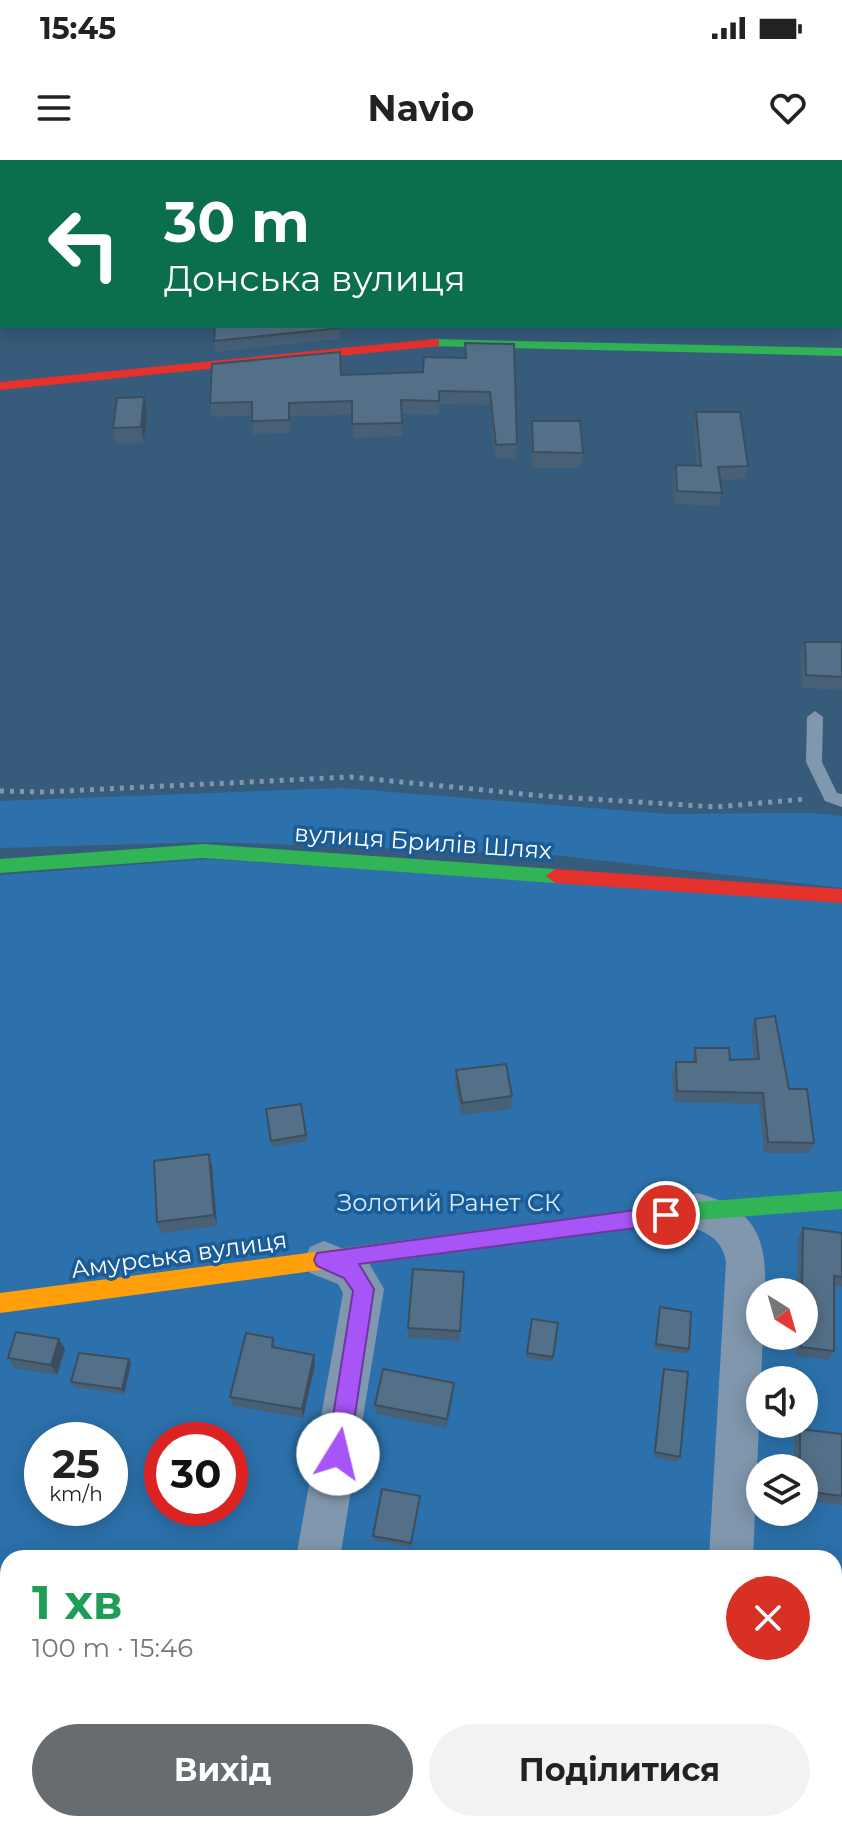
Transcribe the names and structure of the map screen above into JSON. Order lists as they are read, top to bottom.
{
  "streets": {
    "street": ["вулиця Брилів Шлях", "Амурська вулиця"]
  },
  "parks": ["Золотий Ранет СК"],
  "north": "bottom right",
  "page": {
    "status": "15:45",
    "header": "Navio",
    "turn": ["30 m", "Донська вулиця"],
    "speed": "25 km/h",
    "limit": "30",
    "heading": ["1 хв", "100 m · 15:46"],
    "buttons": ["Вихід", "Поділитися"]
  }
}
